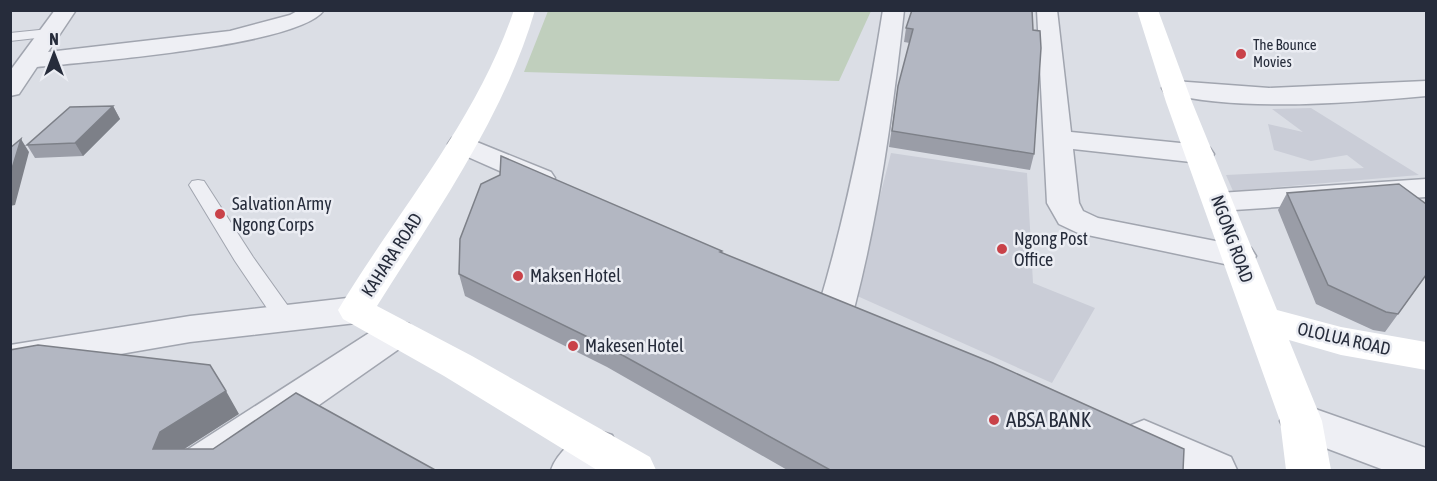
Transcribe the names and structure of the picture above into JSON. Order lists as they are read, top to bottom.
{
  "streets": {
    "street": ["NGONG ROAD", "KAHARA ROAD", "OLOLUA ROAD"]
  },
  "crossings": [
    ["NGONG ROAD", "OLOLUA ROAD"]
  ],
  "places": [
    "The Bounce Movies",
    "Salvation Army Ngong Corps",
    "Ngong Post Office",
    "Maksen Hotel",
    "Makesen Hotel",
    "ABSA BANK"
  ],
  "north": "top"
}
